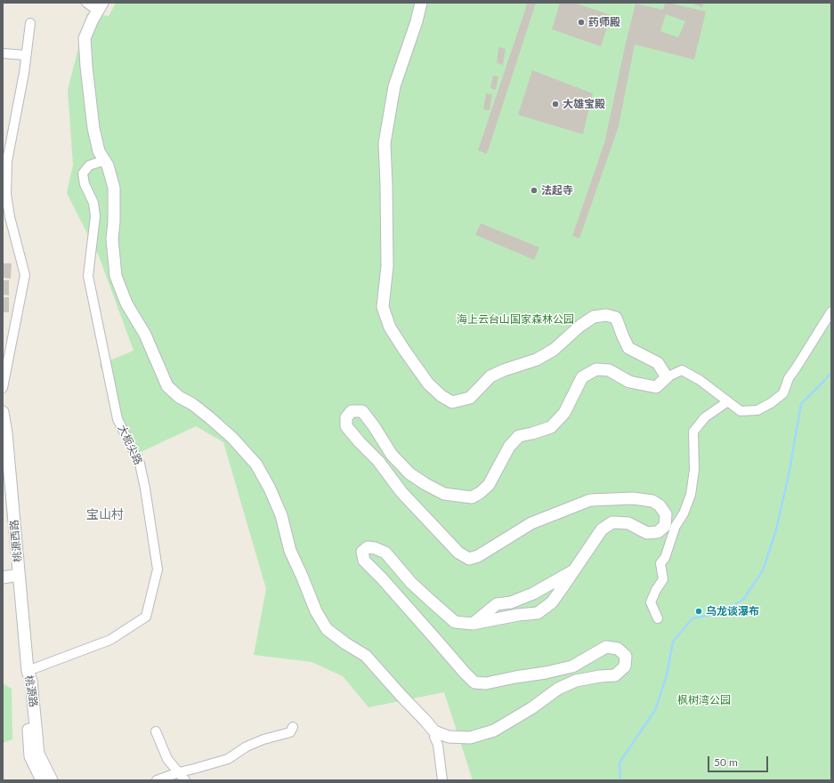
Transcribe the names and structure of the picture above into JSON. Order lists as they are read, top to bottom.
{
  "streets": {
    "street": ["大枙尖路", "桃源西路", "桃源路"]
  },
  "crossings": [
    ["大枙尖路", "桃源西路"],
    ["大枙尖路", "桃源路"],
    ["桃源西路", "桃源路"]
  ],
  "districts": ["宝山村"],
  "parks": ["海上云台山国家森林公园", "枫树湾公园"],
  "places": [
    "药师殿",
    "大雄宝殿",
    "法起寺",
    "乌龙谈瀑布"
  ],
  "scale_bar": "50 m"
}
